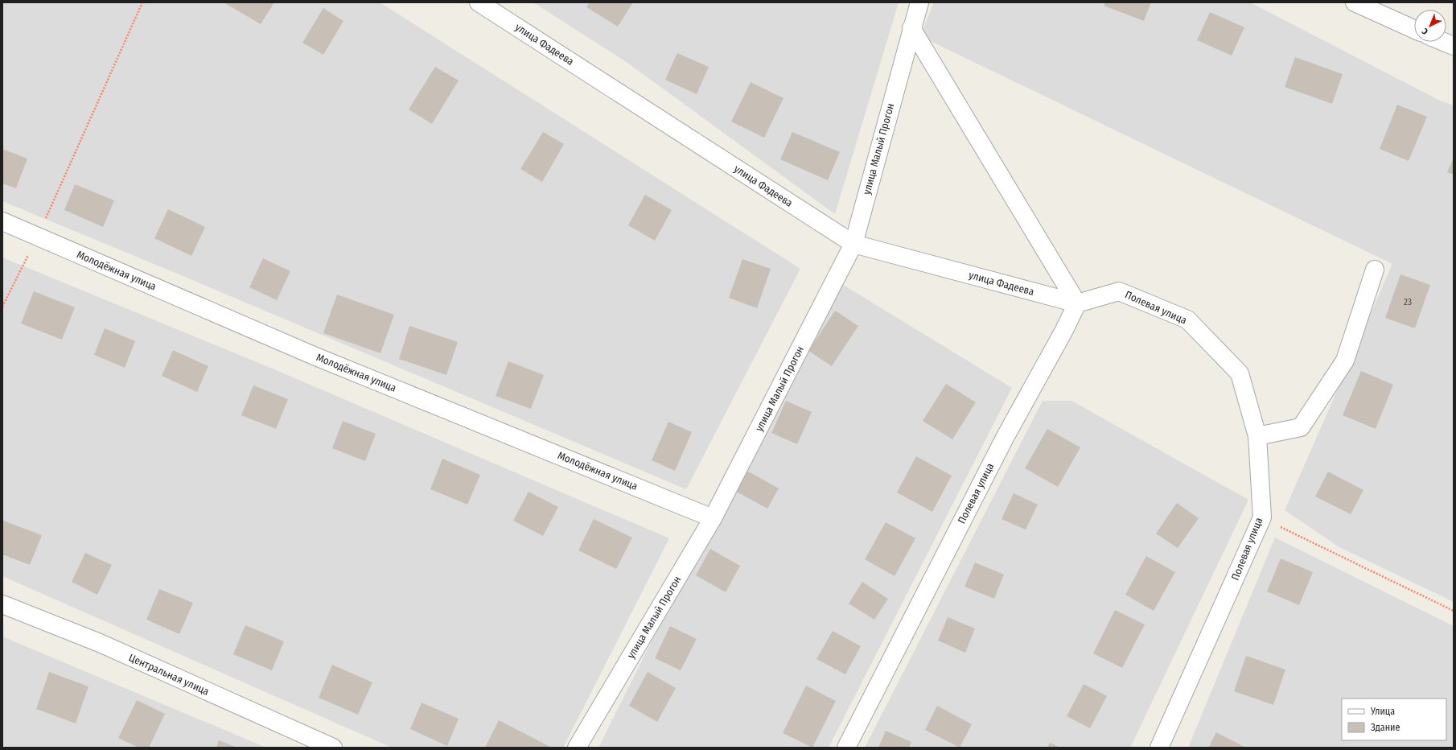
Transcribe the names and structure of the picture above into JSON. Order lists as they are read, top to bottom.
{
  "streets": {
    "street": [
      "улица Фадеева",
      "улица Малый Прогон",
      "Молодёжная улица",
      "Полевая улица",
      "Центральная улица"
    ]
  },
  "crossings": [
    ["улица Фадеева", "улица Малый Прогон"],
    ["улица Фадеева", "Полевая улица"],
    ["улица Малый Прогон", "Молодёжная улица"]
  ],
  "house_numbers": ["23"],
  "legend": ["Улица", "Здание"],
  "north": "bottom left"
}
